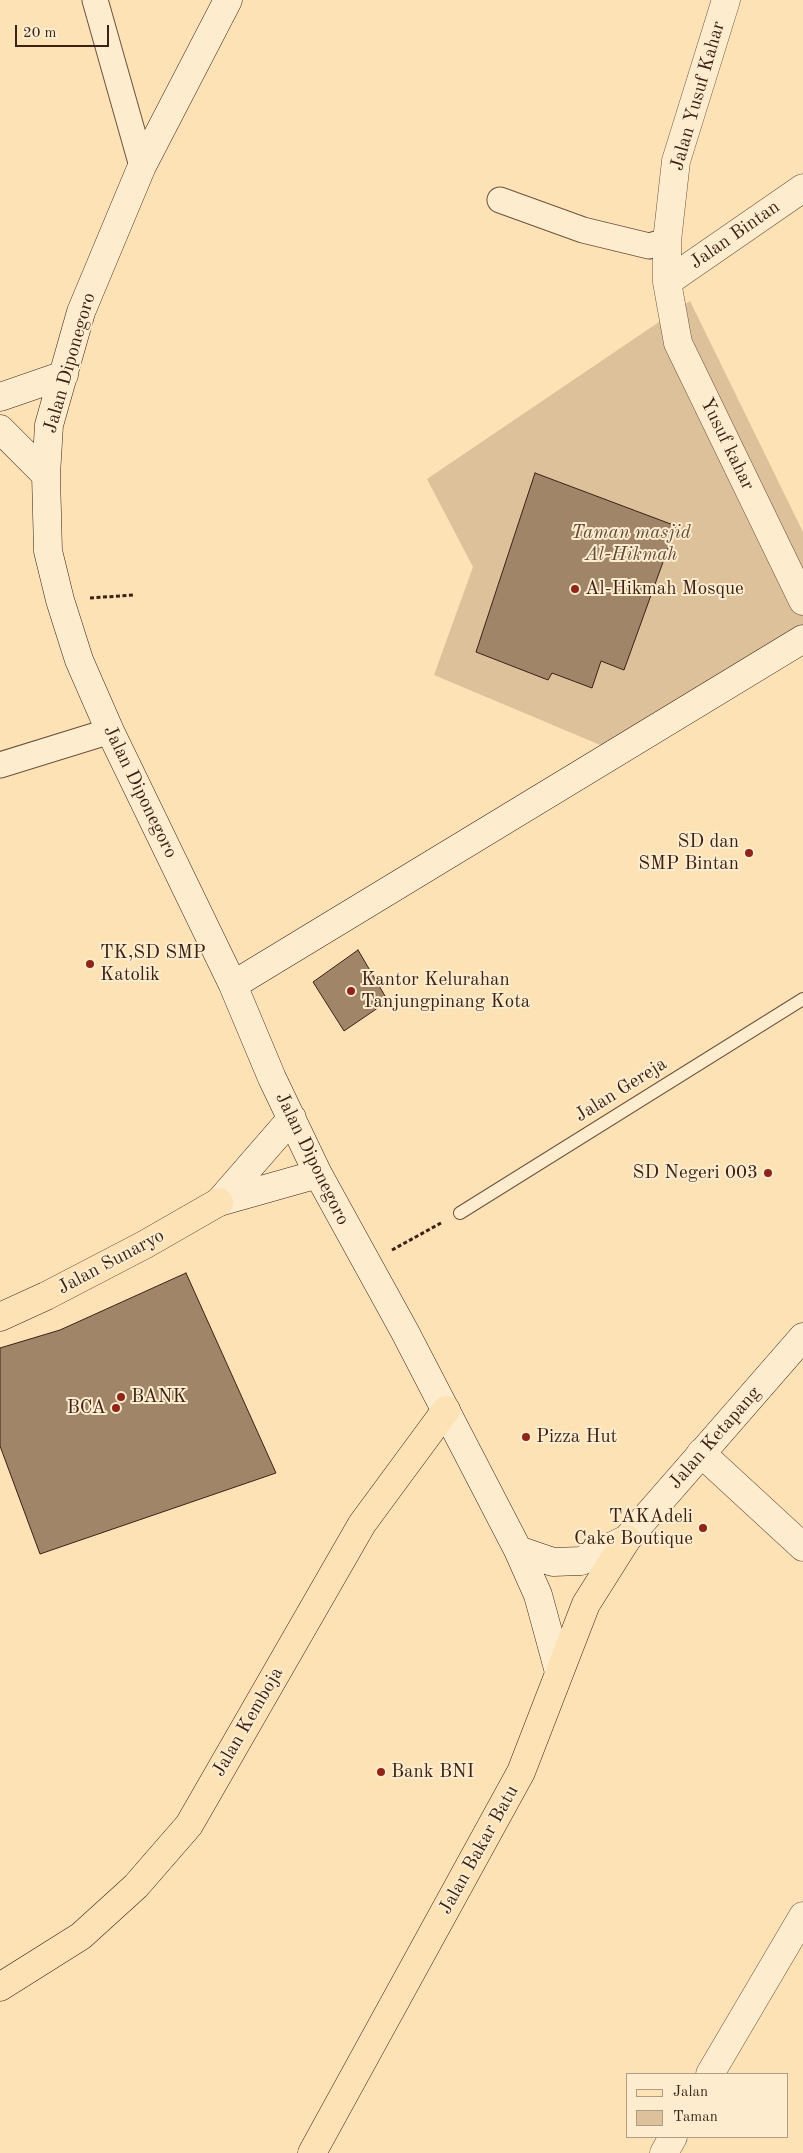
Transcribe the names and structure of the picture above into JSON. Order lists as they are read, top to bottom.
{
  "streets": {
    "main road": [
      "Jalan Yusuf Kahar",
      "Jalan Bintan",
      "Jalan Diponegoro",
      "Yusuf kahar",
      "Jalan Sunaryo",
      "Jalan Ketapang",
      "Jalan Kemboja",
      "Jalan Bakar Batu"
    ],
    "lane": ["Jalan Gereja"]
  },
  "crossings": [
    ["Jalan Yusuf Kahar", "Jalan Bintan"],
    ["Jalan Yusuf Kahar", "Yusuf kahar"],
    ["Jalan Bintan", "Yusuf kahar"],
    ["Jalan Diponegoro", "Jalan Sunaryo"],
    ["Jalan Diponegoro", "Jalan Kemboja"],
    ["Jalan Diponegoro", "Jalan Bakar Batu"],
    ["Jalan Ketapang", "Jalan Bakar Batu"]
  ],
  "parks": ["Taman masjid Al-Hikmah"],
  "places": [
    "Al-Hikmah Mosque",
    "SD dan SMP Bintan",
    "TK,SD SMP Katolik",
    "Kantor Kelurahan Tanjungpinang Kota",
    "SD Negeri 003",
    "BANK",
    "BCA",
    "Pizza Hut",
    "TAKAdeli Cake Boutique",
    "Bank BNI"
  ],
  "legend": ["Jalan", "Taman"],
  "scale_bar": "20 m"
}
